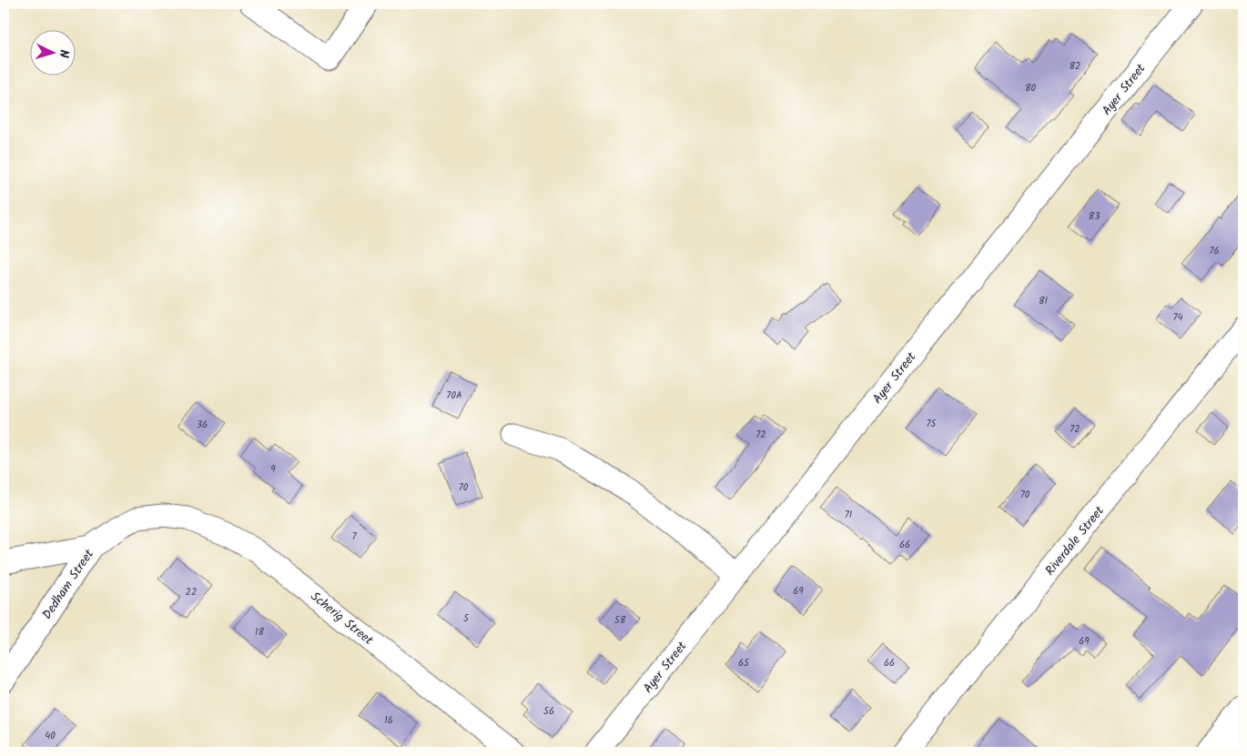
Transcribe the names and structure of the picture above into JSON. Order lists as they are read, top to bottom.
{
  "streets": {
    "street": [
      "Ayer Street",
      "Riverdale Street",
      "Dedham Street",
      "Scherig Street"
    ]
  },
  "crossings": [
    ["Dedham Street", "Scherig Street"]
  ],
  "house_numbers": [
    "82",
    "80",
    "83",
    "76",
    "81",
    "74",
    "70A",
    "75",
    "36",
    "72",
    "72",
    "9",
    "70",
    "70",
    "71",
    "7",
    "66",
    "69",
    "22",
    "5",
    "58",
    "18",
    "69",
    "65",
    "66",
    "56",
    "16",
    "40"
  ],
  "north": "right"
}
